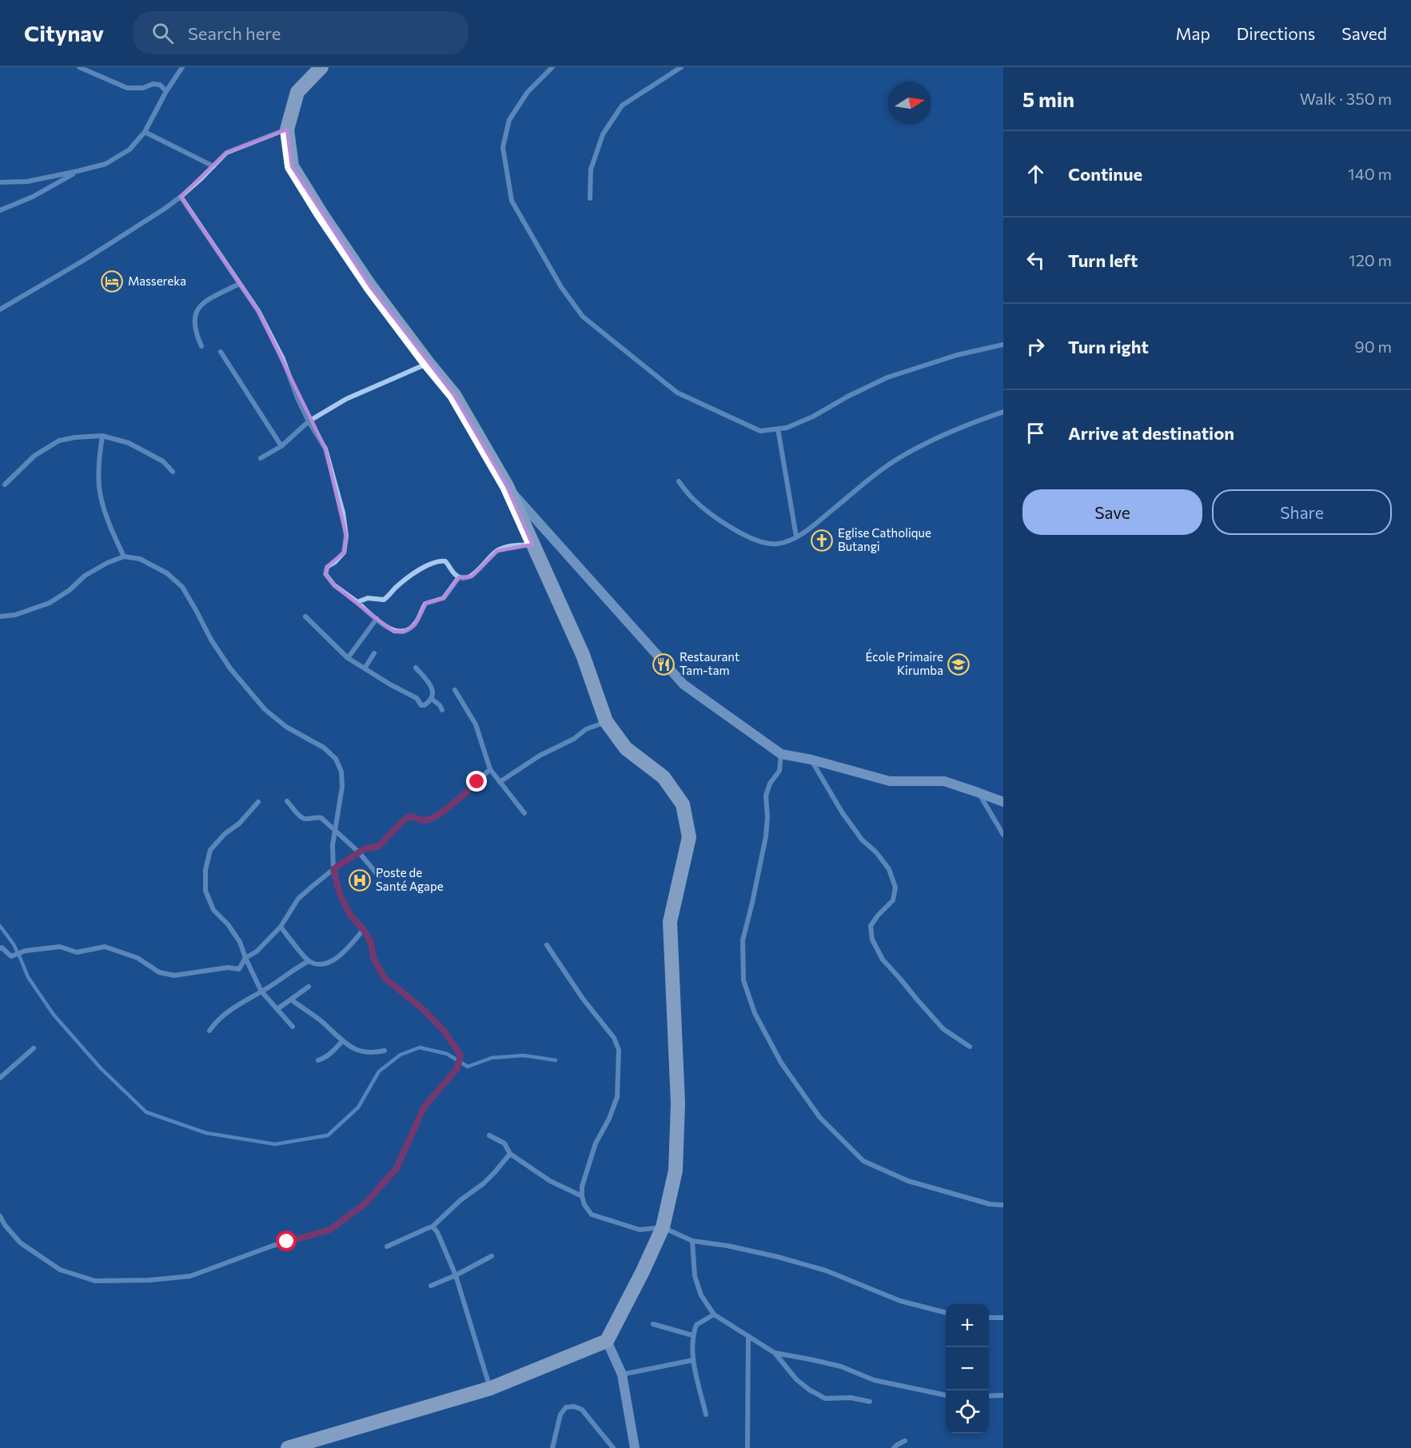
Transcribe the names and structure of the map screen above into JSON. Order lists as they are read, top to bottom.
{
  "places": {
    "hotel": ["Massereka"],
    "church": ["Eglise Catholique Butangi"],
    "restaurant": ["Restaurant Tam-tam"],
    "school or university": ["École Primaire Kirumba"],
    "hospital": ["Poste de Santé Agape"]
  },
  "north": "right",
  "page": {
    "header": "Citynav",
    "search": "Search here",
    "nav": ["Map", "Directions", "Saved"],
    "heading": ["5 min", "Walk · 350 m"],
    "list": [
      ["Continue", "140 m"],
      ["Turn left", "120 m"],
      ["Turn right", "90 m"],
      "Arrive at destination"
    ],
    "buttons": ["Save", "Share"],
    "map_buttons": ["+", "−"]
  }
}
